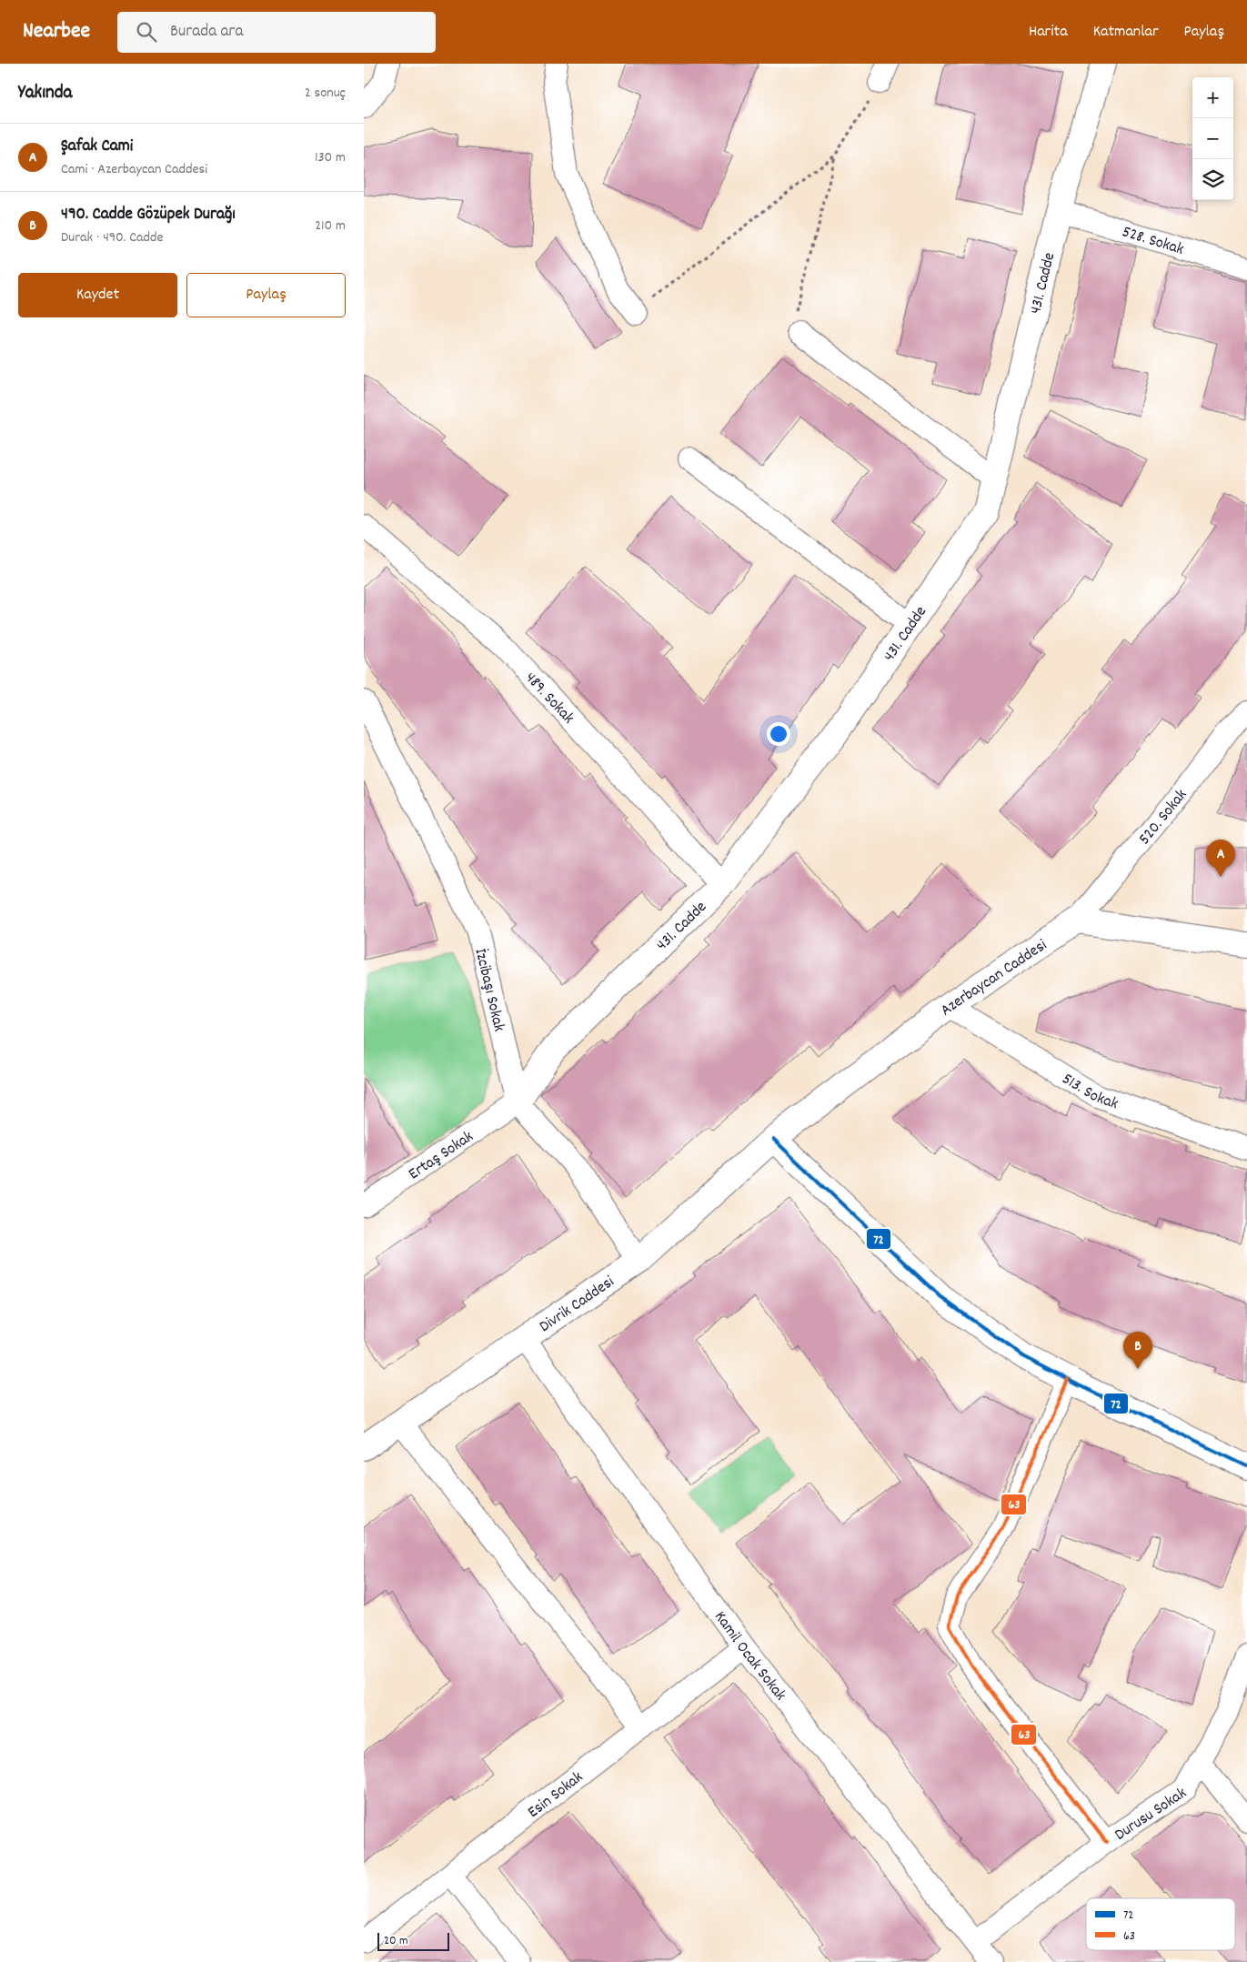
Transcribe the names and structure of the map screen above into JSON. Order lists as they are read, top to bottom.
{
  "streets": {
    "street": [
      "528. Sokak",
      "431. Cadde",
      "489. Sokak",
      "520. Sokak",
      "Azerbaycan Caddesi",
      "İzcibaşı Sokak",
      "513. Sokak",
      "Ertaş Sokak",
      "Divrik Caddesi",
      "Kamil Ocak Sokak",
      "Esin Sokak",
      "Durusu Sokak"
    ]
  },
  "crossings": [
    ["528. Sokak", "431. Cadde"],
    ["431. Cadde", "489. Sokak"],
    ["431. Cadde", "İzcibaşı Sokak"],
    ["431. Cadde", "Ertaş Sokak"],
    ["520. Sokak", "Azerbaycan Caddesi"],
    ["Azerbaycan Caddesi", "513. Sokak"],
    ["Azerbaycan Caddesi", "Divrik Caddesi"],
    ["İzcibaşı Sokak", "Ertaş Sokak"],
    ["İzcibaşı Sokak", "Divrik Caddesi"],
    ["Divrik Caddesi", "Kamil Ocak Sokak"],
    ["Kamil Ocak Sokak", "Esin Sokak"],
    ["Kamil Ocak Sokak", "Durusu Sokak"]
  ],
  "lines": ["transit line 72", "transit line 63"],
  "legend": ["72", "63"],
  "scale_bar": "20 m",
  "page": {
    "header": "Nearbee",
    "search": "Burada ara",
    "nav": ["Harita", "Katmanlar", "Paylaş"],
    "heading": ["Yakında", "2 sonuç"],
    "map_buttons": ["+", "−"],
    "list": [
      {
        "mark": "A",
        "name": "Şafak Cami",
        "note": "Cami · Azerbaycan Caddesi",
        "value": "130 m"
      },
      {
        "mark": "B",
        "name": "490. Cadde Gözüpek Durağı",
        "note": "Durak · 490. Cadde",
        "value": "210 m"
      }
    ],
    "buttons": ["Kaydet", "Paylaş"],
    "pins": ["A", "B"],
    "scale": "20 m"
  }
}
